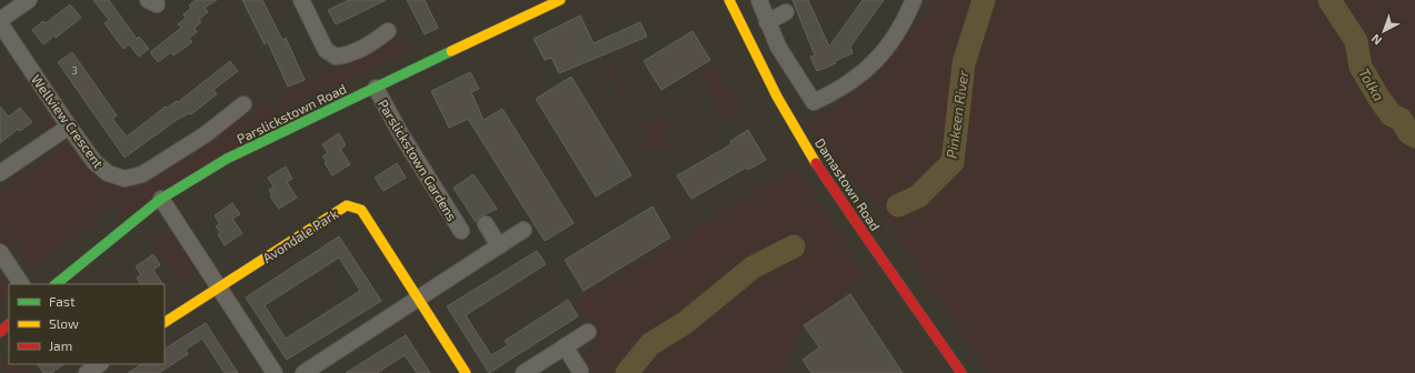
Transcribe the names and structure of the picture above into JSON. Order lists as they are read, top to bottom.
{
  "streets": {
    "street": [
      "Parslickstown Road",
      "Wellview Crescent",
      "Parslickstown Gardens",
      "Damastown Road",
      "Avondale Park"
    ]
  },
  "crossings": [
    ["Parslickstown Road", "Parslickstown Gardens"]
  ],
  "water": ["Tolka", "Pinkeen River"],
  "house_numbers": ["3"],
  "legend": ["Fast", "Slow", "Jam"],
  "north": "bottom left"
}
